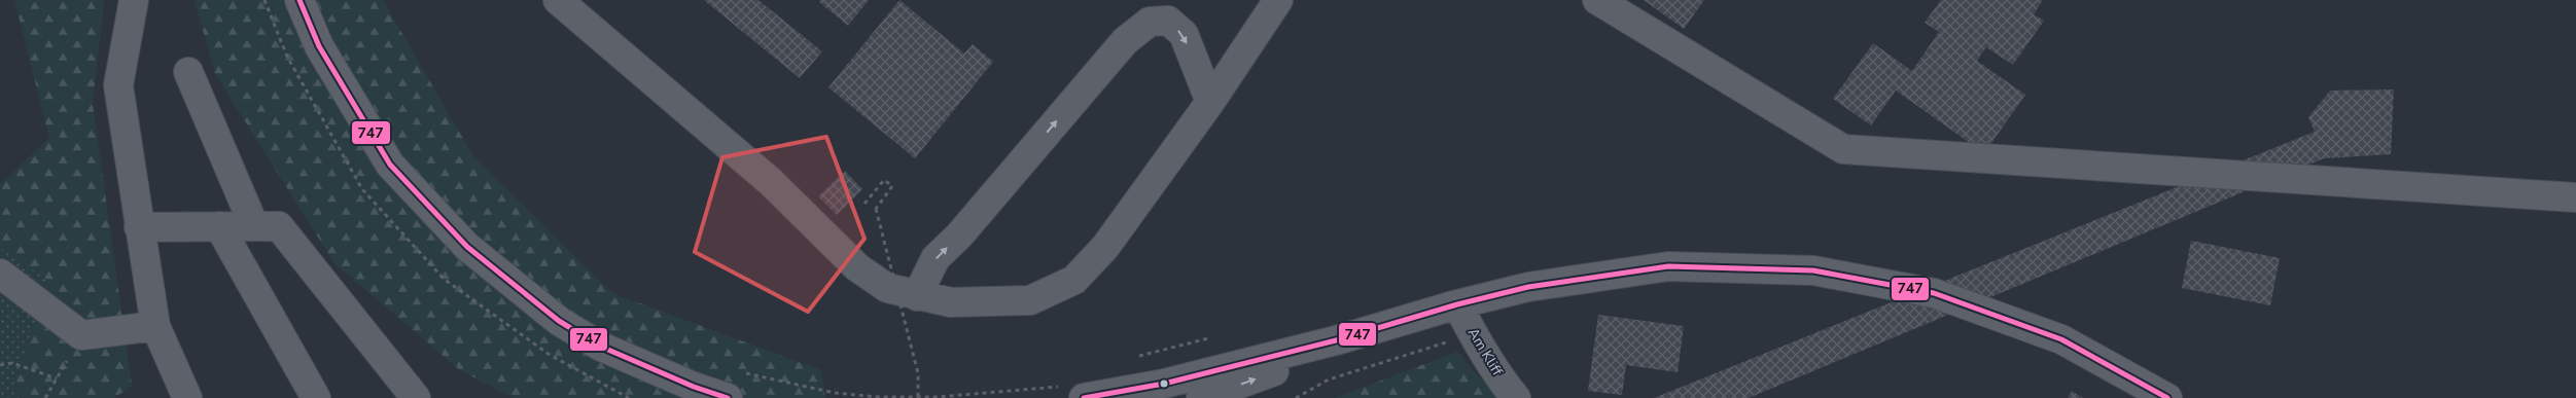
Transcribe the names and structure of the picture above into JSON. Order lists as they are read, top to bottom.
{
  "streets": {
    "street": ["Am Kliff"]
  },
  "lines": ["transit line 747"]
}
